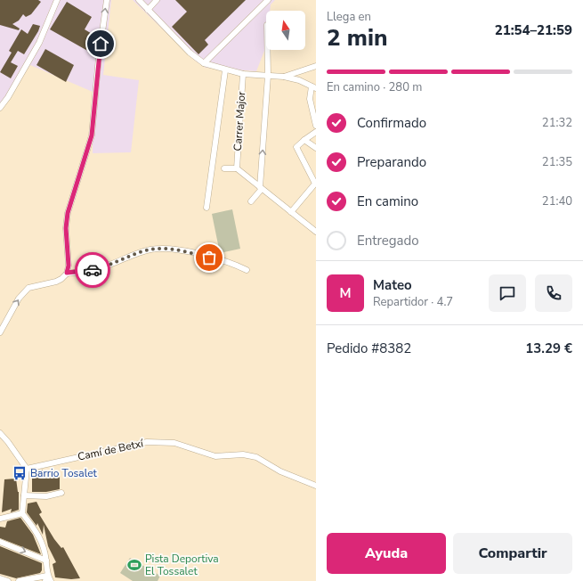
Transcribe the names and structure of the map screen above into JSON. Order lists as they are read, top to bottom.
{
  "streets": {
    "street": ["Carrer Major", "Camí de Betxí"]
  },
  "places": {
    "bus stop": ["Barrio Tosalet"],
    "sports": ["Pista Deportiva El Tossalet"]
  },
  "north": "top",
  "page": {
    "heading": ["2 min", "Llega en", "21:54–21:59"],
    "panel": [
      "Mateo",
      "Repartidor · 4.7",
      "Pedido #8382",
      "13.29 €"
    ],
    "bar": "En camino · 280 m",
    "list": [
      ["Confirmado", "21:32"],
      ["Preparando", "21:35"],
      ["En camino", "21:40"],
      "Entregado"
    ],
    "round": "M",
    "buttons": ["Ayuda", "Compartir"]
  }
}
